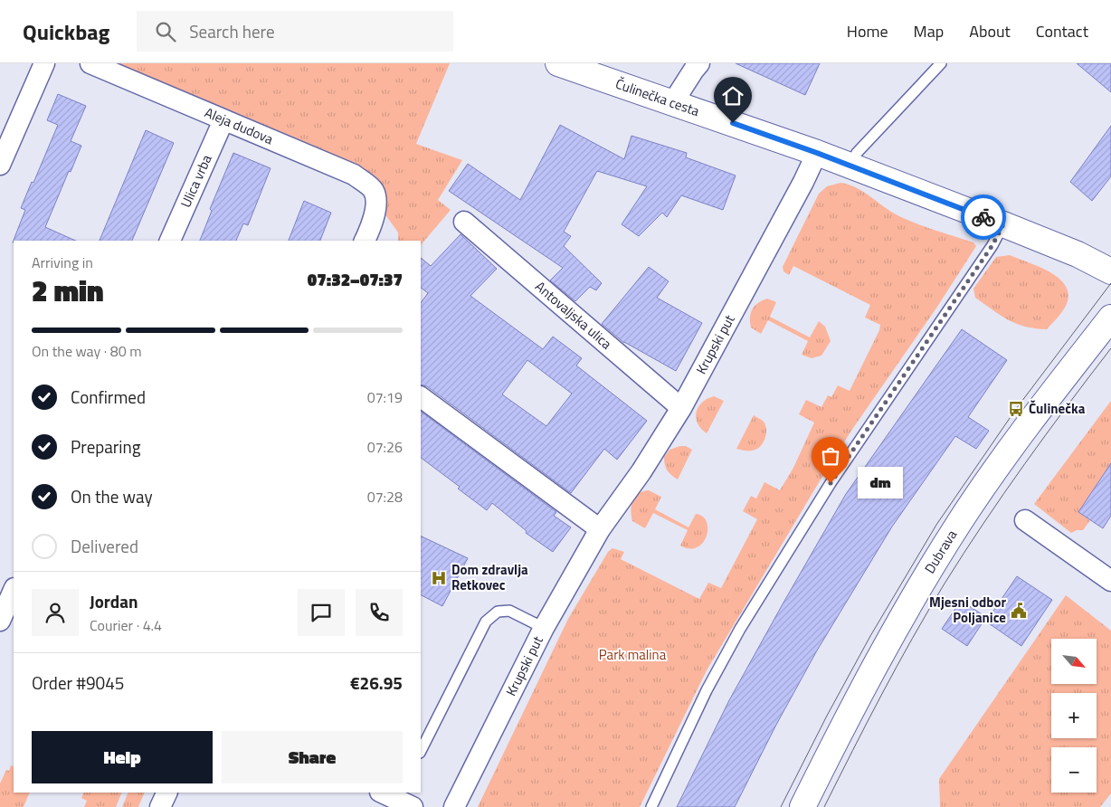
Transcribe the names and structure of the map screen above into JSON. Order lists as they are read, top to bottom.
{
  "streets": {
    "main road": ["Čulinečka cesta", "Dubrava"],
    "street": [
      "Aleja dudova",
      "Ulica vrba",
      "Antovaljska ulica",
      "Krupski put"
    ]
  },
  "crossings": [
    ["Čulinečka cesta", "Krupski put"],
    ["Aleja dudova", "Ulica vrba"],
    ["Antovaljska ulica", "Krupski put"]
  ],
  "parks": ["Park malina"],
  "places": {
    "bus stop": ["Čulinečka"],
    "other": ["dm"],
    "hospital": ["Dom zdravlja Retkovec"],
    "public building": ["Mjesni odbor Poljanice"]
  },
  "north": "bottom right",
  "page": {
    "header": "Quickbag",
    "search": "Search here",
    "nav": [
      "Home",
      "Map",
      "About",
      "Contact"
    ],
    "heading": ["2 min", "Arriving in", "07:32–07:37"],
    "panel": [
      "Jordan",
      "Courier · 4.4",
      "Order #9045",
      "€26.95"
    ],
    "bar": "On the way · 80 m",
    "list": [
      ["Confirmed", "07:19"],
      ["Preparing", "07:26"],
      ["On the way", "07:28"],
      "Delivered"
    ],
    "bubble": "dm",
    "map_buttons": ["+", "−"],
    "buttons": ["Help", "Share"]
  }
}
